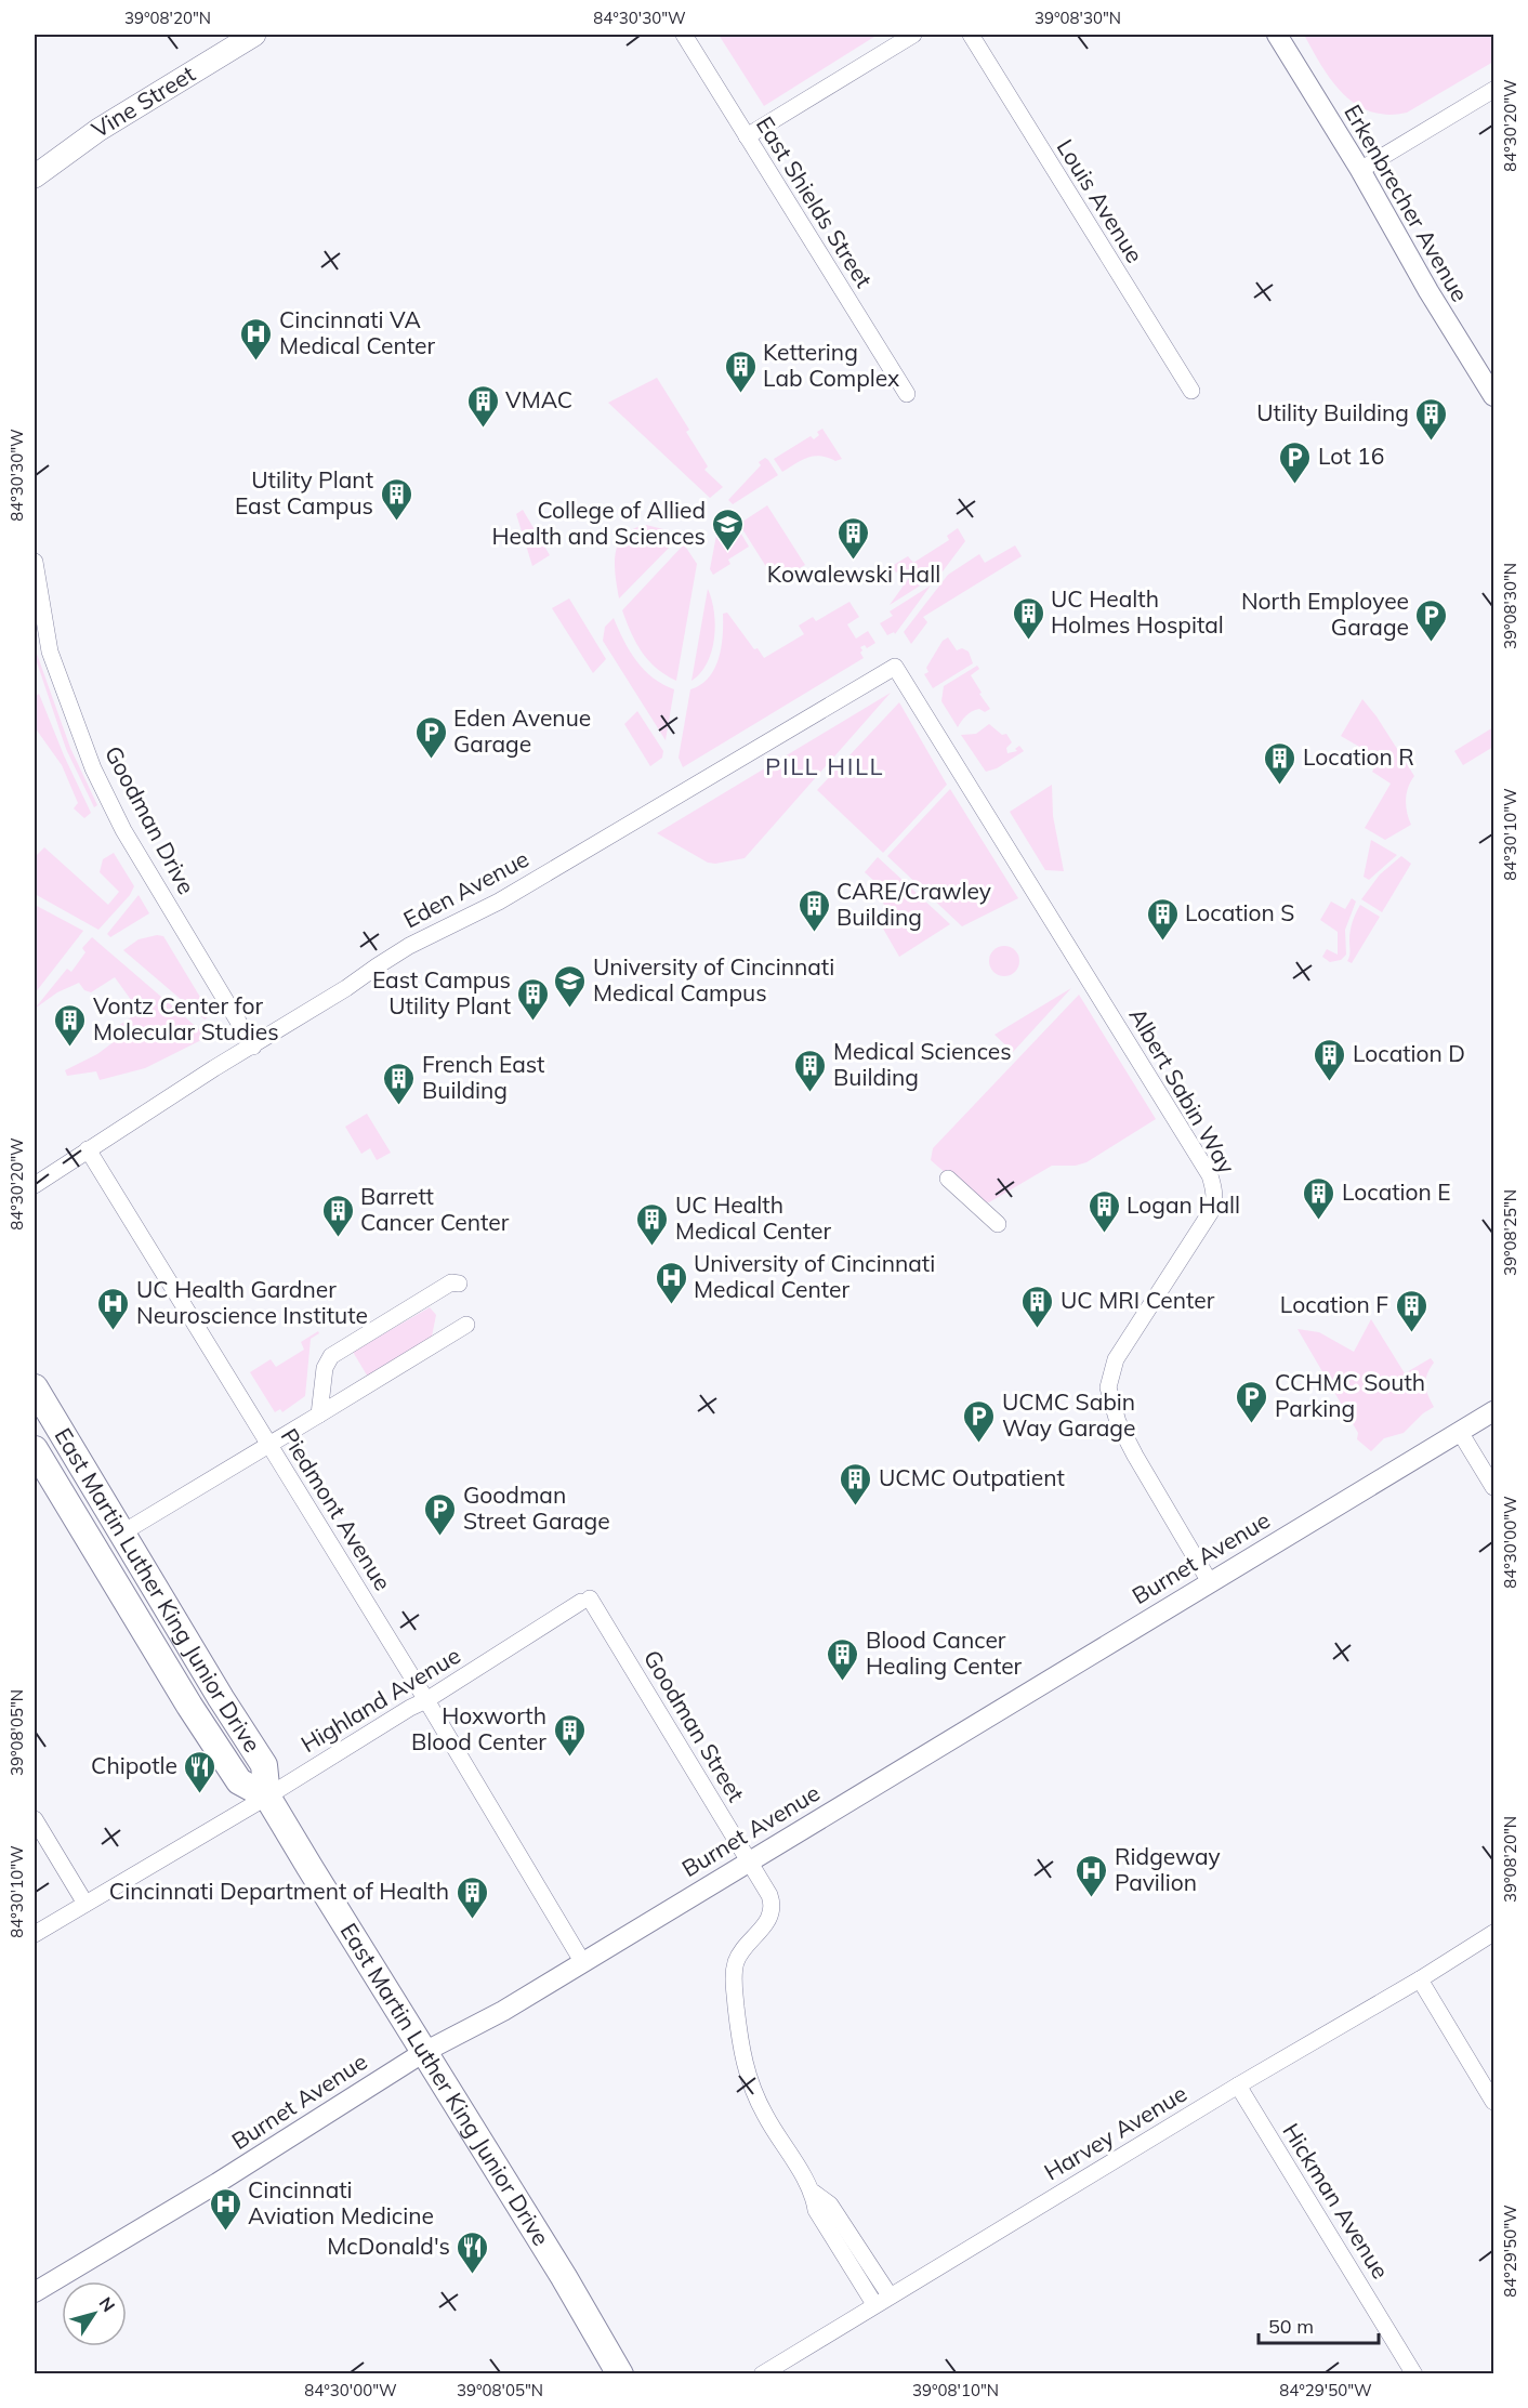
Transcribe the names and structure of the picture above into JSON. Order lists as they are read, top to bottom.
{
  "streets": {
    "main road": ["Vine Street", "East Martin Luther King Junior Drive"],
    "street": [
      "Louis Avenue",
      "East Shields Street",
      "Erkenbrecher Avenue",
      "Goodman Drive",
      "Eden Avenue",
      "Albert Sabin Way",
      "Piedmont Avenue",
      "Burnet Avenue",
      "Highland Avenue",
      "Goodman Street",
      "Harvey Avenue",
      "Hickman Avenue"
    ]
  },
  "crossings": [
    ["Goodman Drive", "Eden Avenue"],
    ["Eden Avenue", "Albert Sabin Way"],
    ["Eden Avenue", "Piedmont Avenue"],
    ["Albert Sabin Way", "Burnet Avenue"],
    ["Piedmont Avenue", "Burnet Avenue"],
    ["Piedmont Avenue", "Highland Avenue"],
    ["Burnet Avenue", "East Martin Luther King Junior Drive"],
    ["Burnet Avenue", "Goodman Street"],
    ["East Martin Luther King Junior Drive", "Highland Avenue"],
    ["Highland Avenue", "Goodman Street"],
    ["Goodman Street", "Harvey Avenue"],
    ["Harvey Avenue", "Hickman Avenue"]
  ],
  "districts": ["PILL HILL"],
  "places": {
    "hospital": [
      "Cincinnati VA Medical Center",
      "University of Cincinnati Medical Center",
      "UC Health Gardner Neuroscience Institute",
      "Ridgeway Pavilion",
      "Cincinnati Aviation Medicine"
    ],
    "building": [
      "Kettering Lab Complex",
      "VMAC",
      "Utility Building",
      "Utility Plant East Campus",
      "Kowalewski Hall",
      "UC Health Holmes Hospital",
      "Location R",
      "CARE/Crawley Building",
      "Location S",
      "East Campus Utility Plant",
      "Vontz Center for Molecular Studies",
      "Location D",
      "Medical Sciences Building",
      "French East Building",
      "Location E",
      "Logan Hall",
      "Barrett Cancer Center",
      "UC Health Medical Center",
      "UC MRI Center",
      "Location F",
      "UCMC Outpatient",
      "Blood Cancer Healing Center",
      "Hoxworth Blood Center",
      "Cincinnati Department of Health"
    ],
    "parking": [
      "Lot 16",
      "North Employee Garage",
      "Eden Avenue Garage",
      "CCHMC South Parking",
      "UCMC Sabin Way Garage",
      "Goodman Street Garage"
    ],
    "school or university": ["College of Allied Health and Sciences", "University of Cincinnati Medical Campus"],
    "restaurant": ["Chipotle", "McDonald's"]
  },
  "scale_bar": "50 m",
  "north": "top right",
  "coordinates": [
    "39°08'20\"N",
    "84°30'30\"W",
    "39°08'30\"N",
    "84°30'20\"W",
    "84°30'10\"W",
    "39°08'25\"N",
    "84°30'00\"W",
    "39°08'05\"N",
    "84°29'50\"W",
    "39°08'10\"N"
  ]
}
